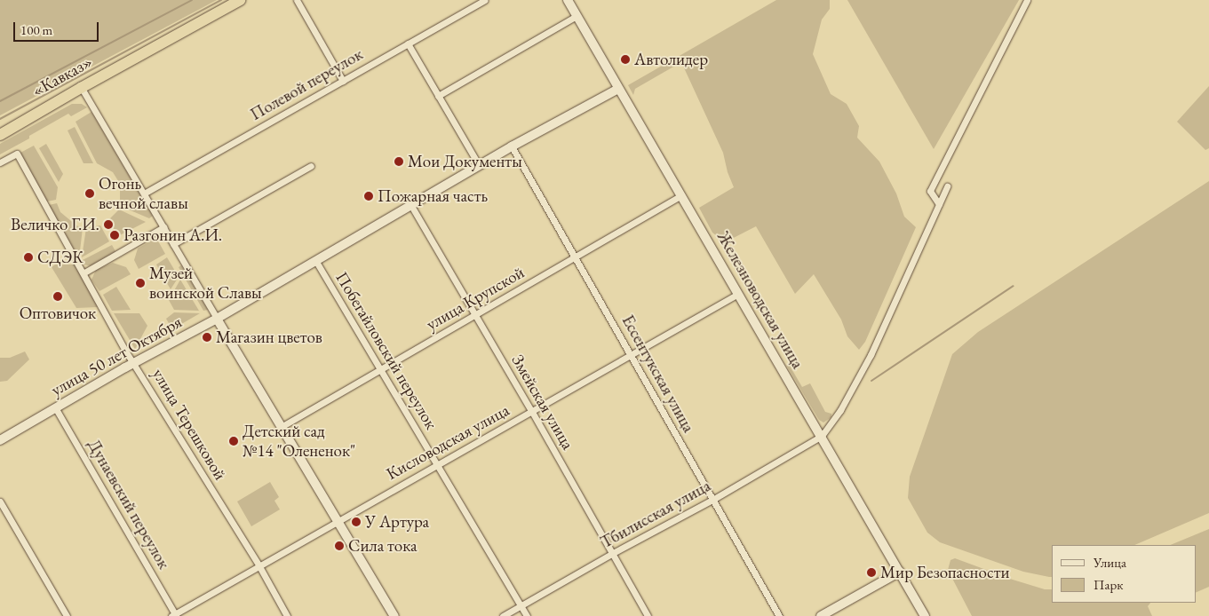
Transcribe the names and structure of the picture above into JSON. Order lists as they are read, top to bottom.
{
  "streets": {
    "highway": ["«Кавказ»"],
    "main road": ["Железноводская улица", "улица 50 лет Октября"],
    "street": [
      "Полевой переулок",
      "улица Крупской",
      "Побегайловский переулок",
      "Ессентукская улица",
      "Змейская улица",
      "улица Терешковой",
      "Кисловодская улица",
      "Дунаевский переулок",
      "Тбилисская улица"
    ]
  },
  "crossings": [
    ["улица Крупской", "Железноводская улица"],
    ["улица Крупской", "Побегайловский переулок"],
    ["улица Крупской", "Ессентукская улица"],
    ["улица Крупской", "Змейская улица"],
    ["Железноводская улица", "улица 50 лет Октября"],
    ["Железноводская улица", "Кисловодская улица"],
    ["Железноводская улица", "Тбилисская улица"],
    ["Побегайловский переулок", "улица 50 лет Октября"],
    ["Побегайловский переулок", "Кисловодская улица"],
    ["Побегайловский переулок", "Тбилисская улица"],
    ["улица 50 лет Октября", "Ессентукская улица"],
    ["улица 50 лет Октября", "Змейская улица"],
    ["улица 50 лет Октября", "улица Терешковой"],
    ["улица 50 лет Октября", "Дунаевский переулок"],
    ["Ессентукская улица", "Кисловодская улица"],
    ["Ессентукская улица", "Тбилисская улица"],
    ["Змейская улица", "Кисловодская улица"],
    ["Змейская улица", "Тбилисская улица"],
    ["улица Терешковой", "Кисловодская улица"],
    ["Кисловодская улица", "Дунаевский переулок"]
  ],
  "places": [
    "Автолидер",
    "Мои Документы",
    "Огонь вечной славы",
    "Пожарная часть",
    "Величко Г.И.",
    "Разгонин А.И.",
    "СДЭК",
    "Музей воинской Славы",
    "Оптовичок",
    "Магазин цветов",
    "Детский сад №14 \"Олененок\"",
    "У Артура",
    "Сила тока",
    "Мир Безопасности"
  ],
  "legend": ["Улица", "Парк"],
  "scale_bar": "100 m"
}
